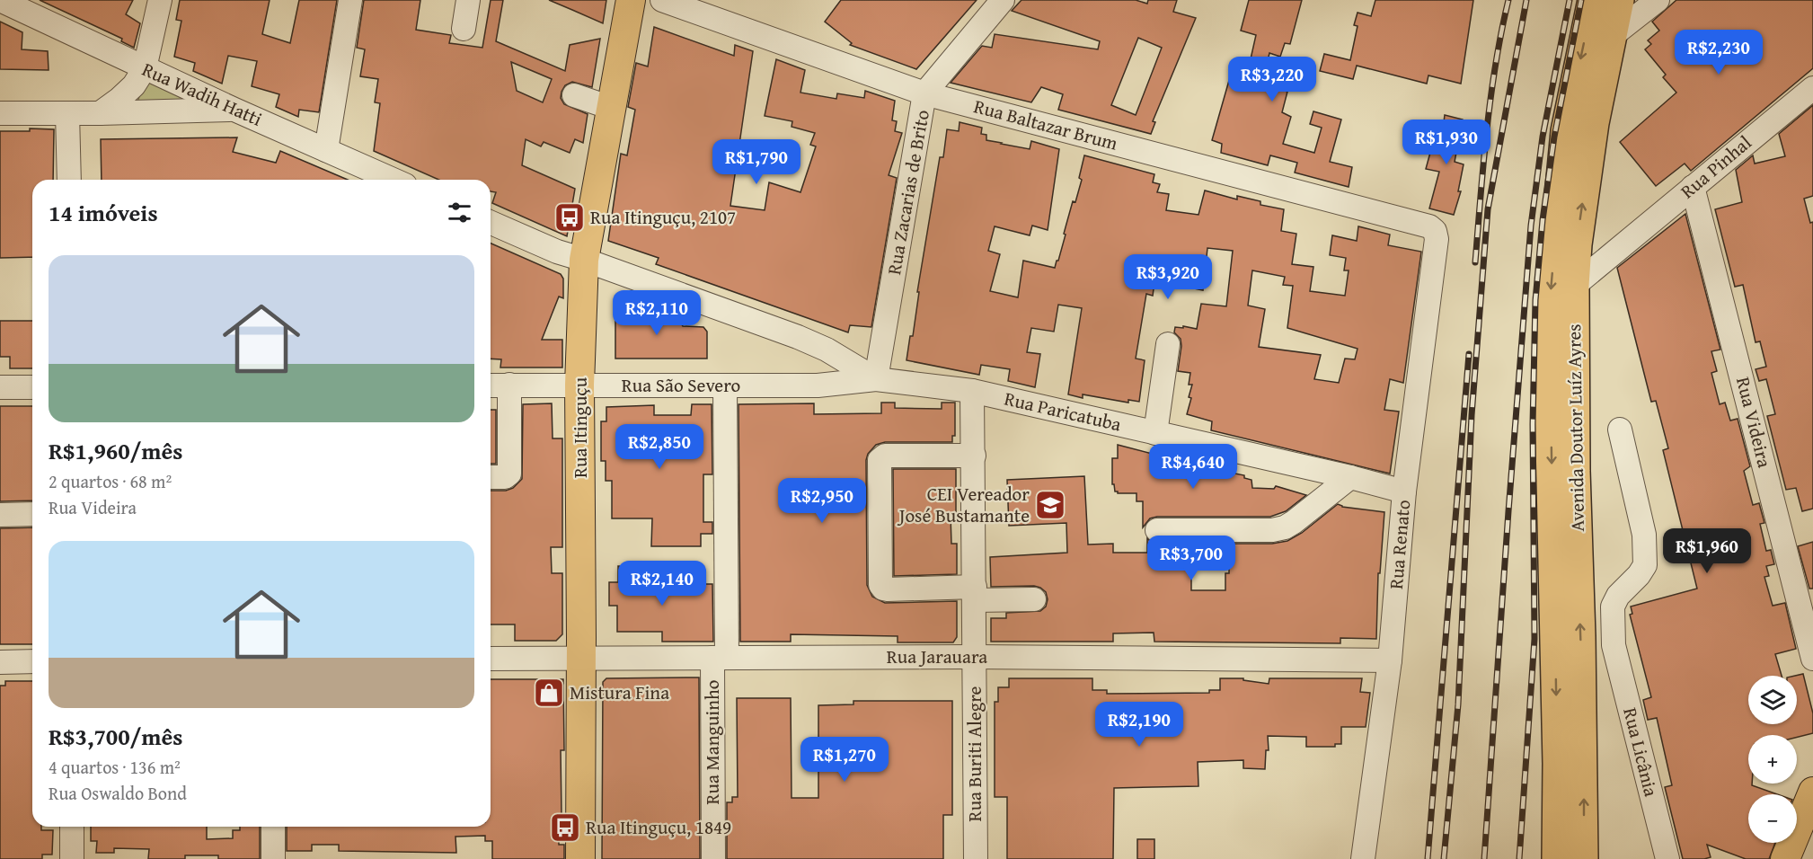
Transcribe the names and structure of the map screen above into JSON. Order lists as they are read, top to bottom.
{
  "streets": {
    "highway": ["Avenida Doutor Luíz Ayres"],
    "main road": ["Rua Itinguçu"],
    "street": [
      "Rua Wadih Hatti",
      "Rua Baltazar Brum",
      "Rua Pinhal",
      "Rua Zacarias de Brito",
      "Rua São Severo",
      "Rua Paricatuba",
      "Rua Videira",
      "Rua Renato",
      "Rua Jarauara",
      "Rua Manguinho",
      "Rua Licânia",
      "Rua Buriti Alegre"
    ]
  },
  "crossings": [
    ["Rua Baltazar Brum", "Rua Zacarias de Brito"],
    ["Rua Baltazar Brum", "Rua Renato"],
    ["Rua Pinhal", "Rua Videira"],
    ["Rua Pinhal", "Avenida Doutor Luíz Ayres"],
    ["Rua Zacarias de Brito", "Rua São Severo"],
    ["Rua Zacarias de Brito", "Rua Paricatuba"],
    ["Rua São Severo", "Rua Paricatuba"],
    ["Rua São Severo", "Rua Itinguçu"],
    ["Rua São Severo", "Rua Manguinho"],
    ["Rua Paricatuba", "Rua Renato"],
    ["Rua Paricatuba", "Rua Buriti Alegre"],
    ["Rua Itinguçu", "Rua Jarauara"],
    ["Rua Renato", "Rua Jarauara"],
    ["Rua Jarauara", "Rua Manguinho"],
    ["Rua Jarauara", "Rua Buriti Alegre"]
  ],
  "places": {
    "bus stop": ["Rua Itinguçu, 2107", "Rua Itinguçu, 1849"],
    "school or university": ["CEI Vereador José Bustamante"],
    "shop": ["Mistura Fina"]
  },
  "page": {
    "price": [
      "R$2,230",
      "R$3,220",
      "R$1,930",
      "R$1,790",
      "R$3,920",
      "R$2,110",
      "R$2,850",
      "R$4,640",
      "R$2,950",
      "R$1,960",
      "R$3,700",
      "R$2,140",
      "R$2,190",
      "R$1,270"
    ],
    "heading": "14 imóveis",
    "list": [
      {
        "name": "R$1,960/mês",
        "note": "2 quartos · 68 m² · Rua Videira"
      },
      {
        "name": "R$3,700/mês",
        "note": "4 quartos · 136 m² · Rua Oswaldo Bond"
      }
    ],
    "map_buttons": ["+", "−"]
  }
}
